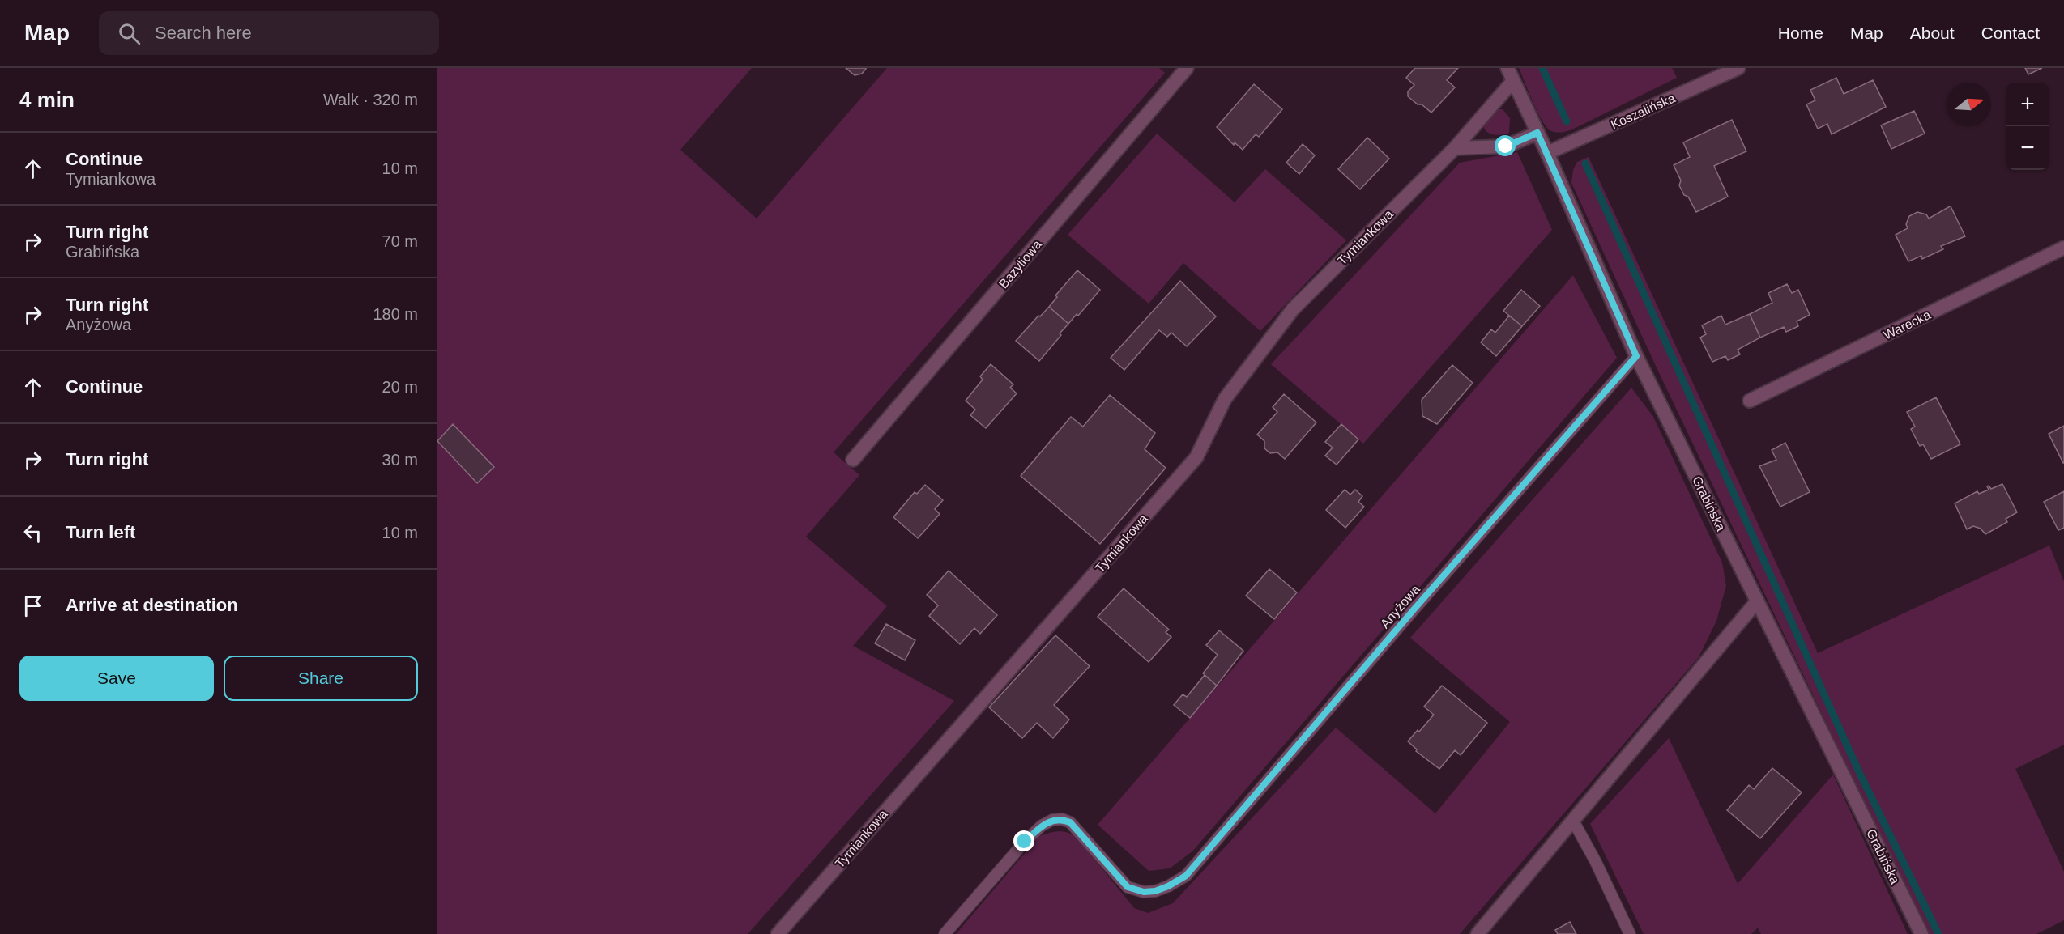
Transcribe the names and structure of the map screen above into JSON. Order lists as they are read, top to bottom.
{
  "streets": {
    "street": [
      "Koszalińska",
      "Tymiankowa",
      "Bazyliowa",
      "Warecka",
      "Grabińska"
    ],
    "lane": ["Anyżowa"]
  },
  "crossings": [
    ["Koszalińska", "Grabińska"],
    ["Tymiankowa", "Grabińska"],
    ["Grabińska", "Anyżowa"]
  ],
  "north": "right",
  "page": {
    "header": "Map",
    "search": "Search here",
    "nav": [
      "Home",
      "Map",
      "About",
      "Contact"
    ],
    "heading": ["4 min", "Walk · 320 m"],
    "map_buttons": ["+", "−"],
    "list": [
      ["Continue", "Tymiankowa", "10 m"],
      ["Turn right", "Grabińska", "70 m"],
      ["Turn right", "Anyżowa", "180 m"],
      ["Continue", "20 m"],
      ["Turn right", "30 m"],
      ["Turn left", "10 m"],
      "Arrive at destination"
    ],
    "buttons": ["Save", "Share"]
  }
}
